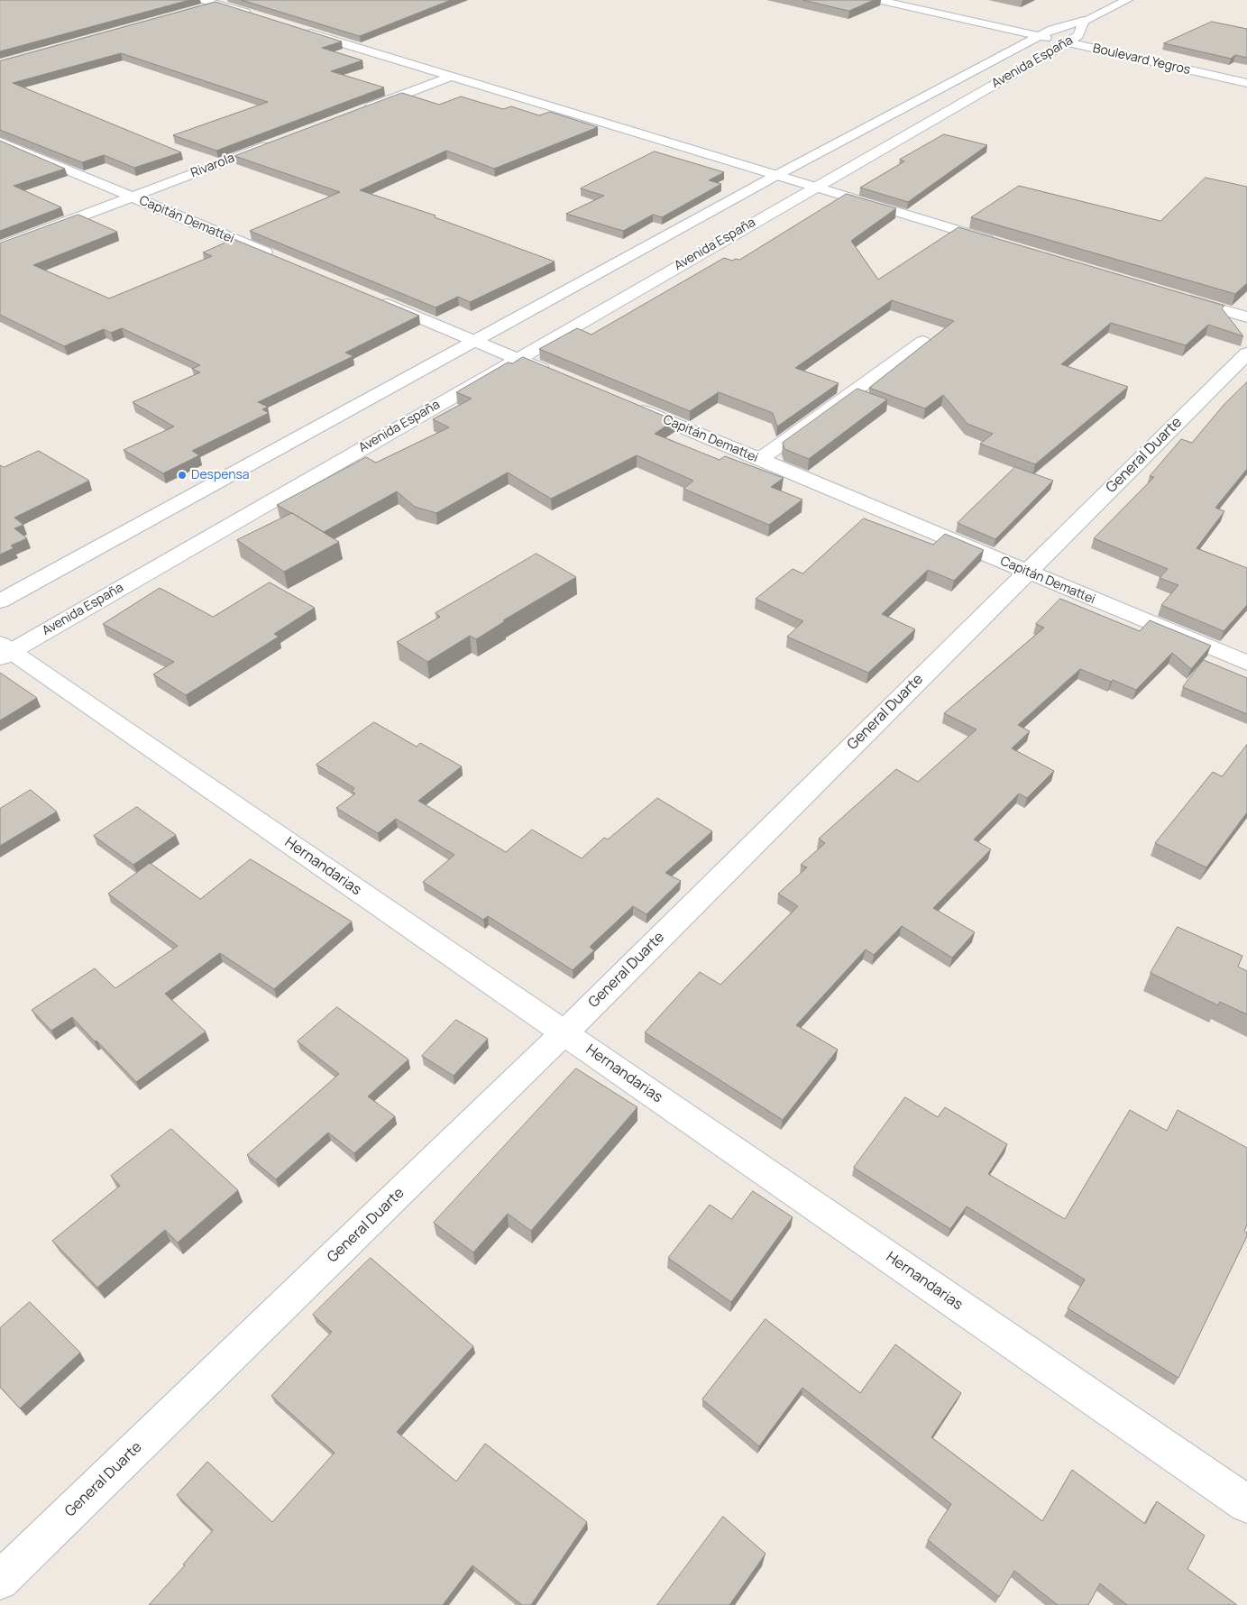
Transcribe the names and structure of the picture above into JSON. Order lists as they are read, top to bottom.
{
  "streets": {
    "street": [
      "Boulevard Yegros",
      "Avenida España",
      "Rivarola",
      "Capitán Demattei",
      "General Duarte",
      "Hernandarias"
    ]
  },
  "crossings": [
    ["Boulevard Yegros", "Avenida España"],
    ["Avenida España", "Hernandarias"],
    ["Rivarola", "Capitán Demattei"],
    ["Capitán Demattei", "General Duarte"],
    ["General Duarte", "Hernandarias"]
  ],
  "places": ["Despensa"]
}
